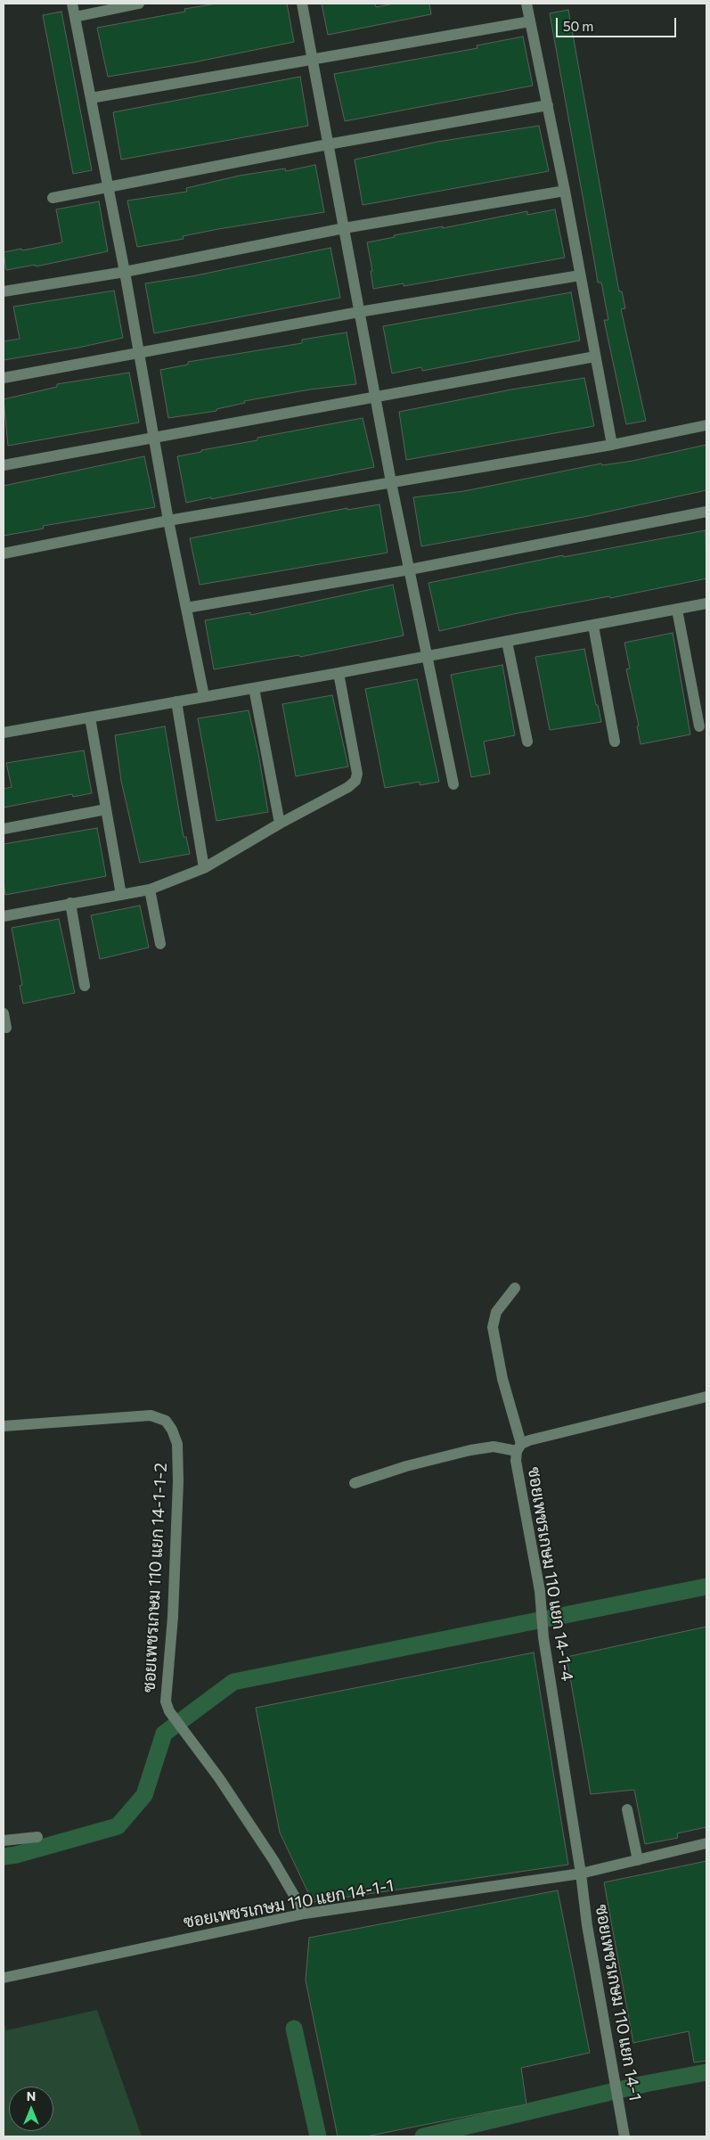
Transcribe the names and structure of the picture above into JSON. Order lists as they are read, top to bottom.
{
  "streets": {
    "street": [
      "ซอยเพชรเกษม 110 แยก 14-1-4",
      "ซอยเพชรเกษม 110 แยก 14-1-1-2",
      "ซอยเพชรเกษม 110 แยก 14-1-1",
      "ซอยเพชรเกษม 110 แยก 14-1"
    ]
  },
  "crossings": [
    ["ซอยเพชรเกษม 110 แยก 14-1-4", "ซอยเพชรเกษม 110 แยก 14-1-1"],
    ["ซอยเพชรเกษม 110 แยก 14-1-4", "ซอยเพชรเกษม 110 แยก 14-1"],
    ["ซอยเพชรเกษม 110 แยก 14-1-1-2", "ซอยเพชรเกษม 110 แยก 14-1-1"],
    ["ซอยเพชรเกษม 110 แยก 14-1-1", "ซอยเพชรเกษม 110 แยก 14-1"]
  ],
  "scale_bar": "50 m",
  "north": "top"
}
